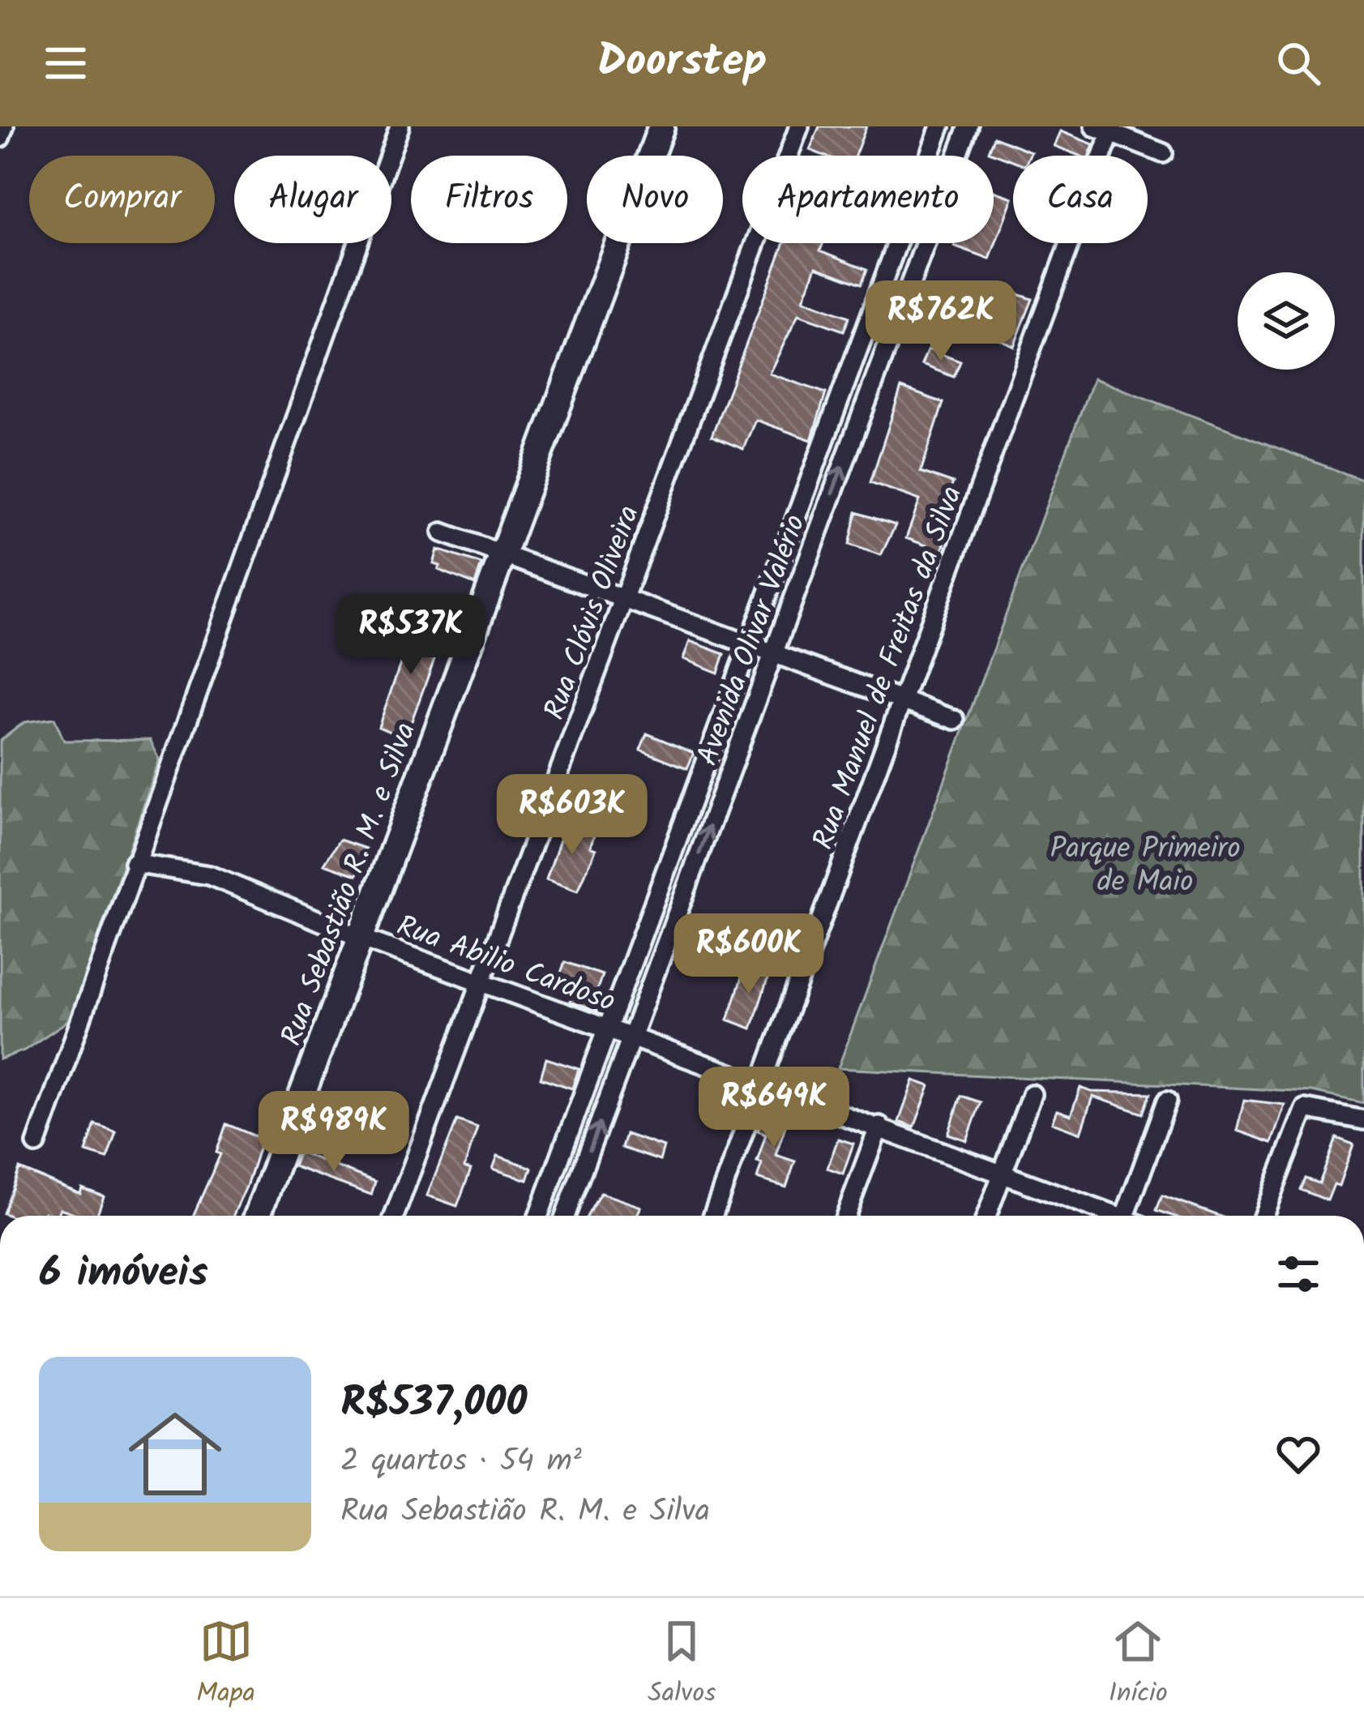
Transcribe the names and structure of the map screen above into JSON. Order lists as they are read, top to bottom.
{
  "streets": {
    "street": [
      "Rua Clóvis Oliveira",
      "Avenida Olivar Valério",
      "Rua Manuel de Freitas da Silva",
      "Rua Sebastião R. M. e Silva",
      "Rua Abilio Cardoso"
    ]
  },
  "crossings": [
    ["Rua Clóvis Oliveira", "Rua Abilio Cardoso"],
    ["Avenida Olivar Valério", "Rua Abilio Cardoso"],
    ["Rua Manuel de Freitas da Silva", "Rua Abilio Cardoso"],
    ["Rua Sebastião R. M. e Silva", "Rua Abilio Cardoso"]
  ],
  "parks": ["Parque Primeiro de Maio"],
  "page": {
    "header": "Doorstep",
    "chip": [
      "Comprar",
      "Alugar",
      "Filtros",
      "Novo",
      "Apartamento",
      "Casa"
    ],
    "price": [
      "R$762K",
      "R$537K",
      "R$603K",
      "R$600K",
      "R$649K",
      "R$989K"
    ],
    "heading": "6 imóveis",
    "list": [
      {
        "name": "R$537,000",
        "note": "2 quartos · 54 m² · Rua Sebastião R. M. e Silva"
      }
    ],
    "tabs": ["Mapa", "Salvos", "Início"]
  }
}
